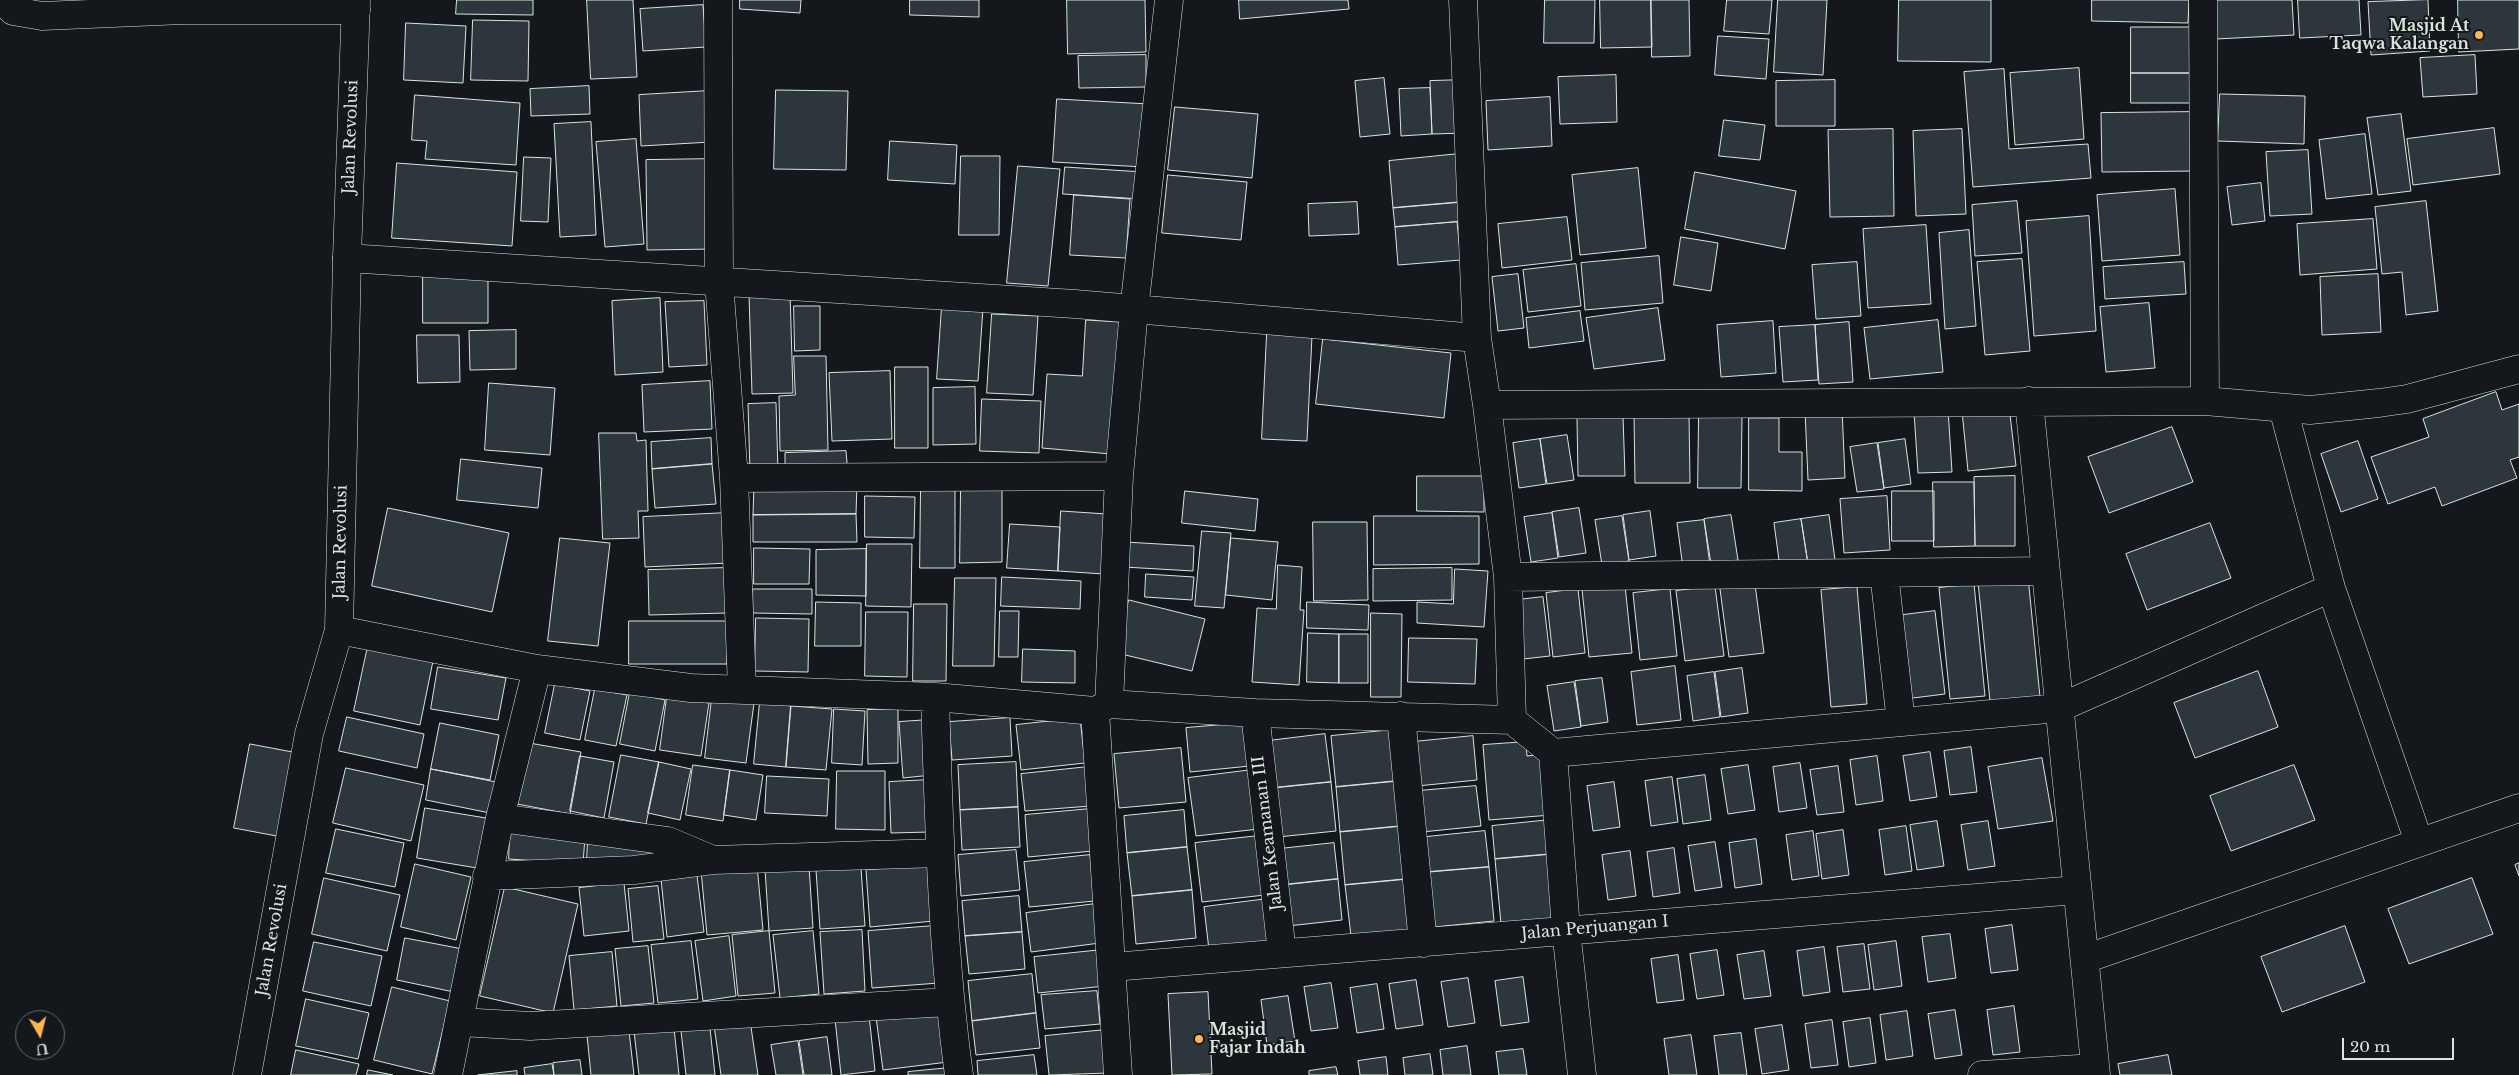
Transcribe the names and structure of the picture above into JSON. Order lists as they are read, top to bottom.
{
  "streets": {
    "street": ["Jalan Revolusi", "Jalan Keamanan III", "Jalan Perjuangan I"]
  },
  "crossings": [
    ["Jalan Keamanan III", "Jalan Perjuangan I"]
  ],
  "places": ["Masjid At Taqwa Kalangan", "Masjid Fajar Indah"],
  "scale_bar": "20 m",
  "north": "bottom"
}
